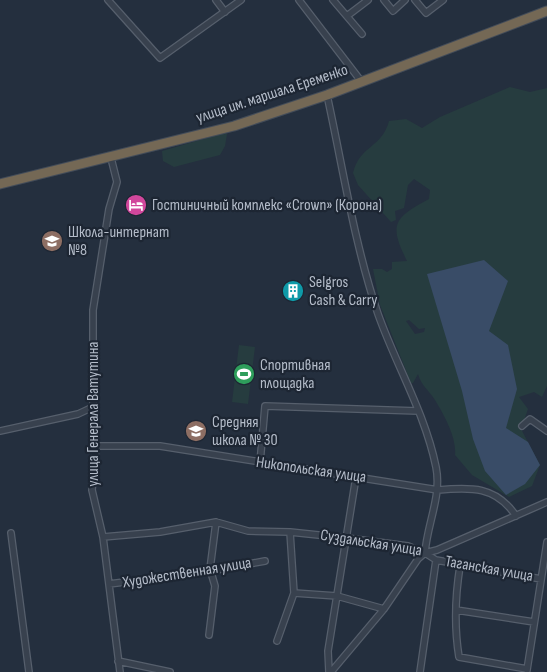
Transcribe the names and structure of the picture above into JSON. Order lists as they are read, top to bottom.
{
  "streets": {
    "highway": ["улица им. маршала Еременко"],
    "street": [
      "улица Генерала Ватутина",
      "Никопольская улица",
      "Суздальская улица",
      "Таганская улица",
      "Художественная улица"
    ]
  },
  "crossings": [
    ["улица им. маршала Еременко", "улица Генерала Ватутина"],
    ["улица Генерала Ватутина", "Никопольская улица"],
    ["улица Генерала Ватутина", "Художественная улица"],
    ["Никопольская улица", "Суздальская улица"]
  ],
  "places": {
    "hotel": ["Гостиничный комплекс «Crown» (Корона)"],
    "school or university": ["Школа-интернат №8", "Средняя школа № 30"],
    "building": ["Selgros Cash & Carry"],
    "sports": ["Спортивная площадка"]
  }
}
